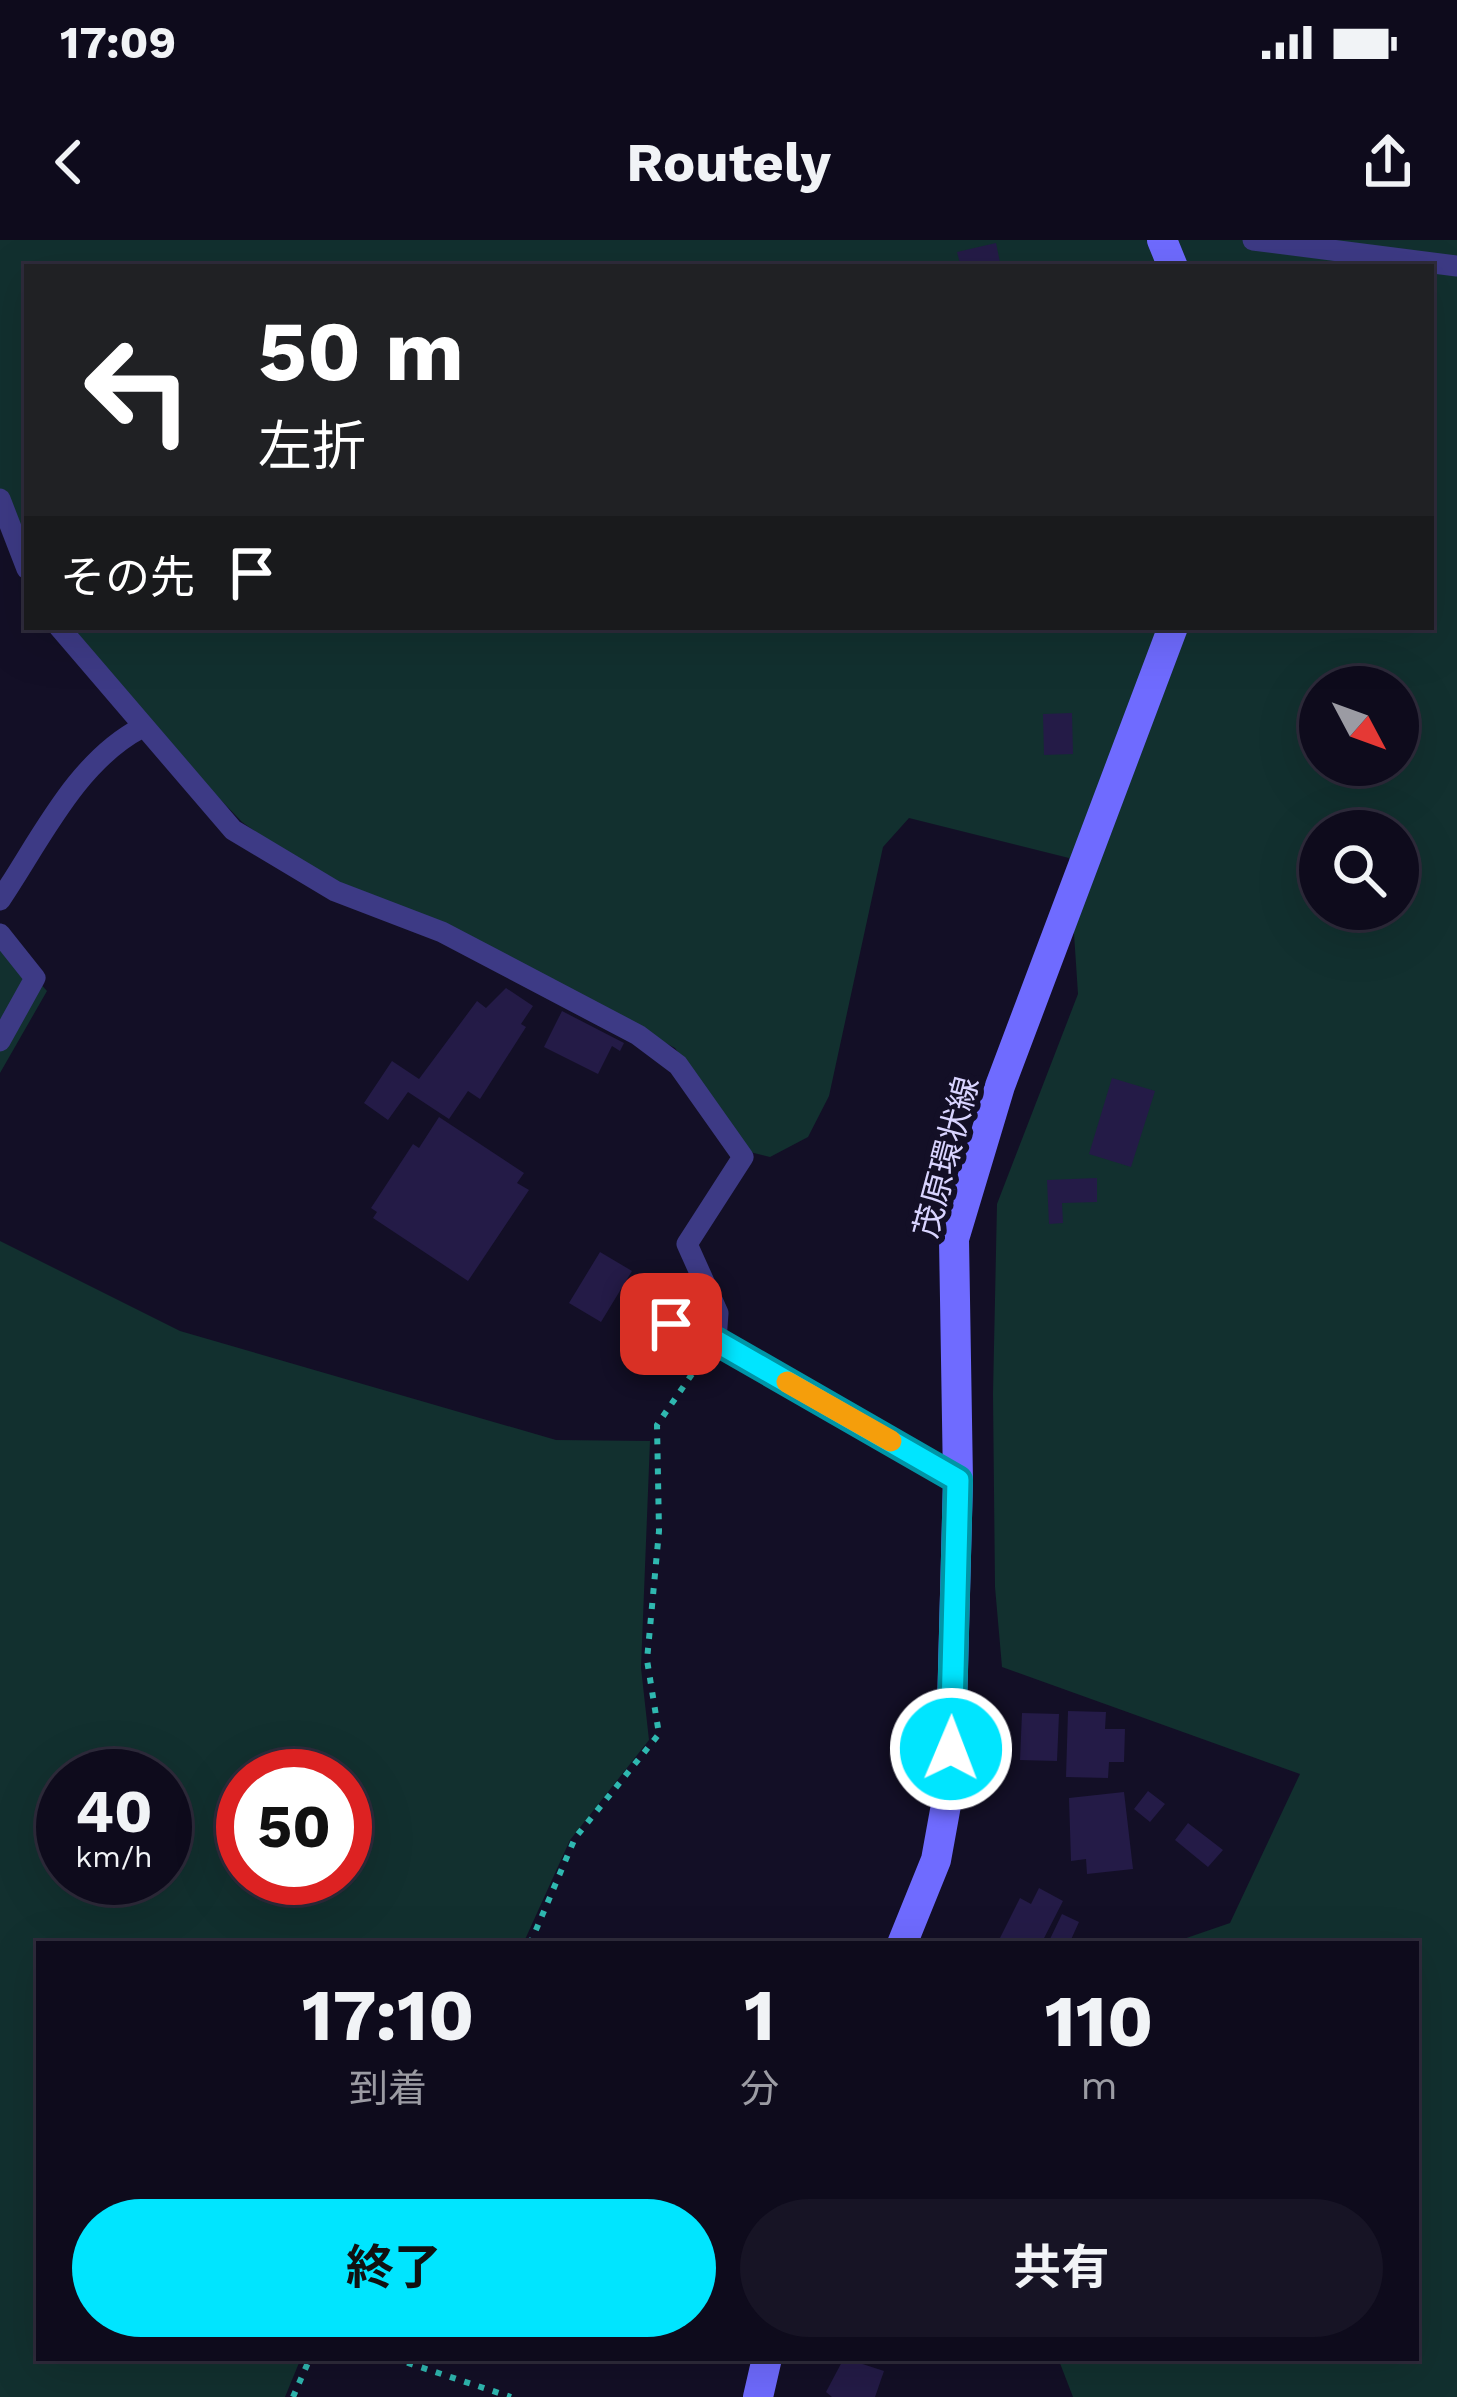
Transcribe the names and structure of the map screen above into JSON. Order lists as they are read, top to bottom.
{
  "streets": {
    "main road": ["茂原環状線"]
  },
  "north": "bottom right",
  "page": {
    "status": "17:09",
    "header": "Routely",
    "turn": ["50 m", "左折"],
    "then": "その先",
    "speed": "40 km/h",
    "limit": "50",
    "eta": [
      "17:10",
      "到着",
      "1",
      "分",
      "110",
      "m"
    ],
    "buttons": ["終了", "共有"]
  }
}
